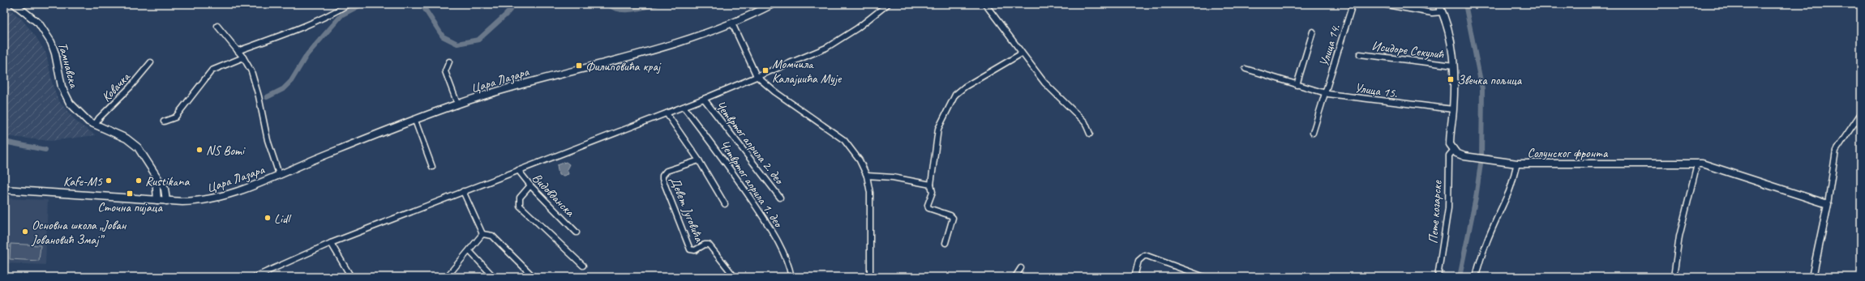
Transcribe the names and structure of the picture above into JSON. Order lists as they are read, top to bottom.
{
  "streets": {
    "main road": ["Тамнавска", "Цара Лазара", "Солунског фронта"],
    "street": [
      "Улица 14.",
      "Исидоре Секулић",
      "Ковачка",
      "Улица 15.",
      "Четвртог априла 2. део",
      "Четвртог априла 1. део",
      "Видовданска",
      "Девет Југовића",
      "Пете козарске"
    ]
  },
  "crossings": [
    ["Улица 14.", "Улица 15."],
    ["Тамнавска", "Цара Лазара"],
    ["Тамнавска", "Ковачка"],
    ["Солунског фронта", "Пете козарске"]
  ],
  "places": {
    "transit": [
      "Филиповића крај",
      "Момчила Калајџића Мује",
      "Звечка пољица",
      "Сточна пијаца"
    ],
    "other": [
      "NS Bomi",
      "Kafe-M5",
      "Rustikana",
      "Lidl",
      "Основна школа „Јован Јовановић Змај”"
    ]
  }
}
